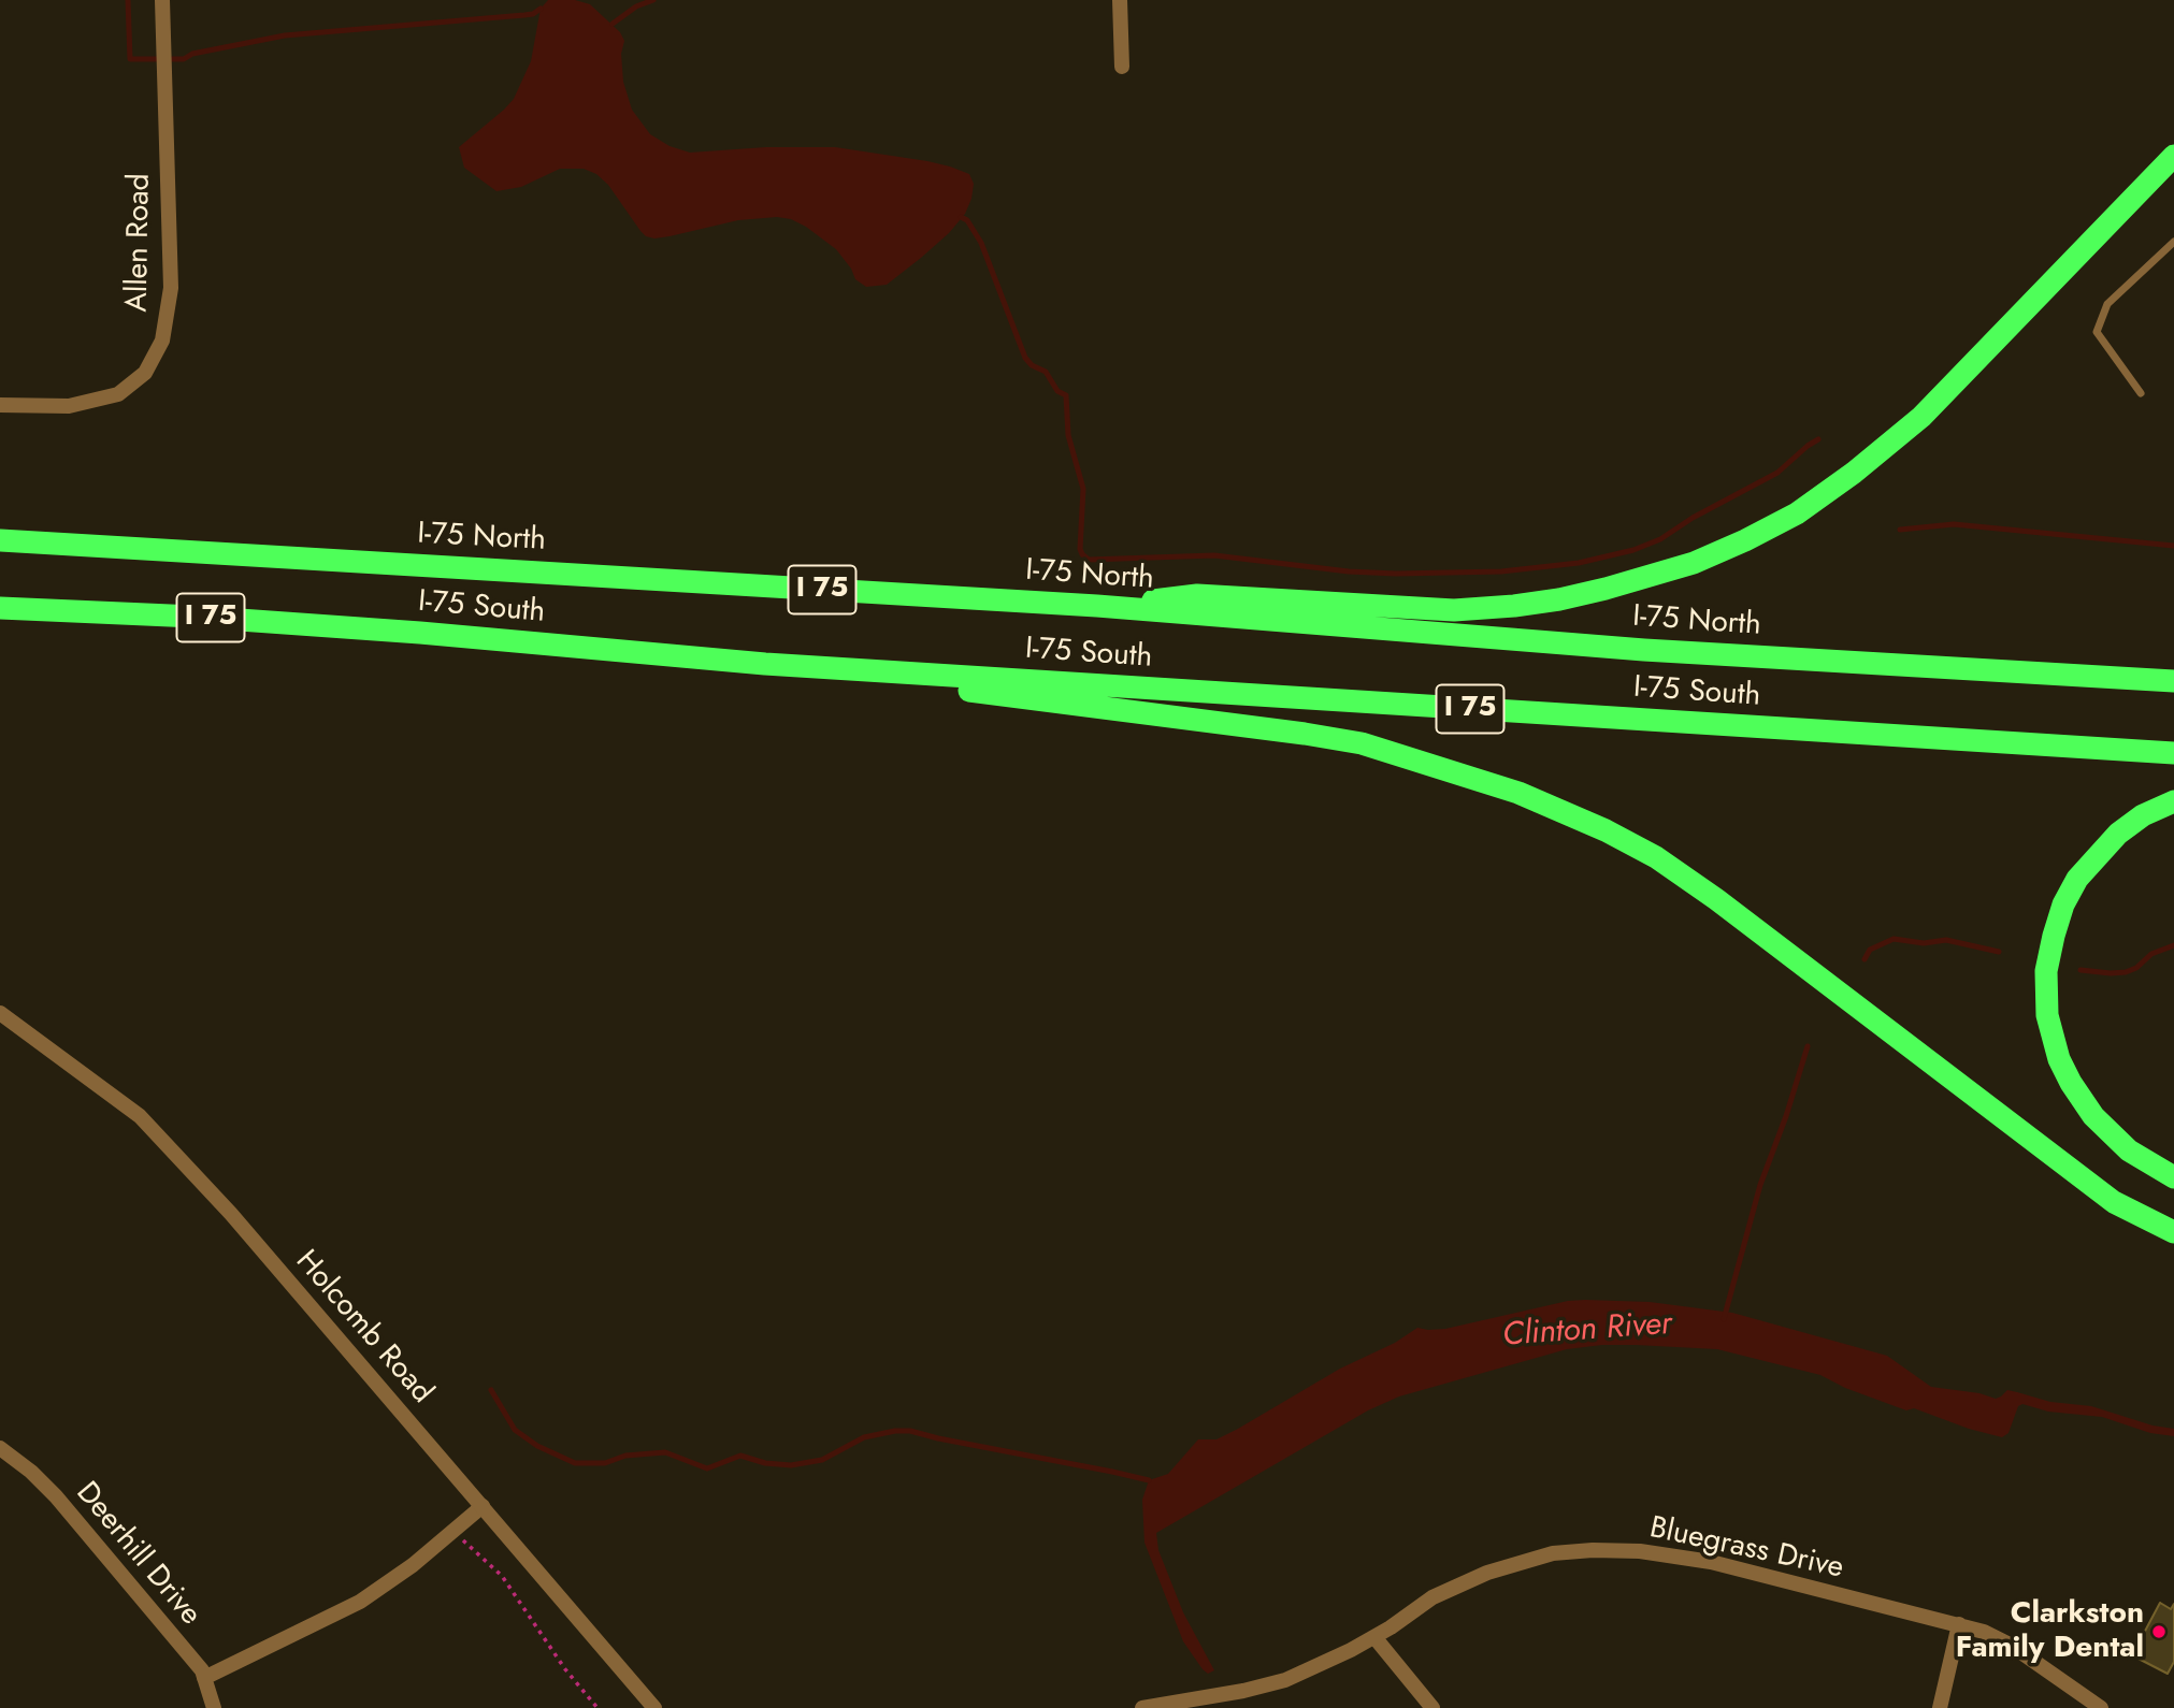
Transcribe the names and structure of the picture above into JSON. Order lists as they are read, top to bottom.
{
  "streets": {
    "highway": ["I-75 North", "I 75", "I-75 South"],
    "street": [
      "Allen Road",
      "Holcomb Road",
      "Bluegrass Drive",
      "Deerhill Drive"
    ]
  },
  "water": ["Clinton River"],
  "places": ["Clarkston Family Dental"]
}
